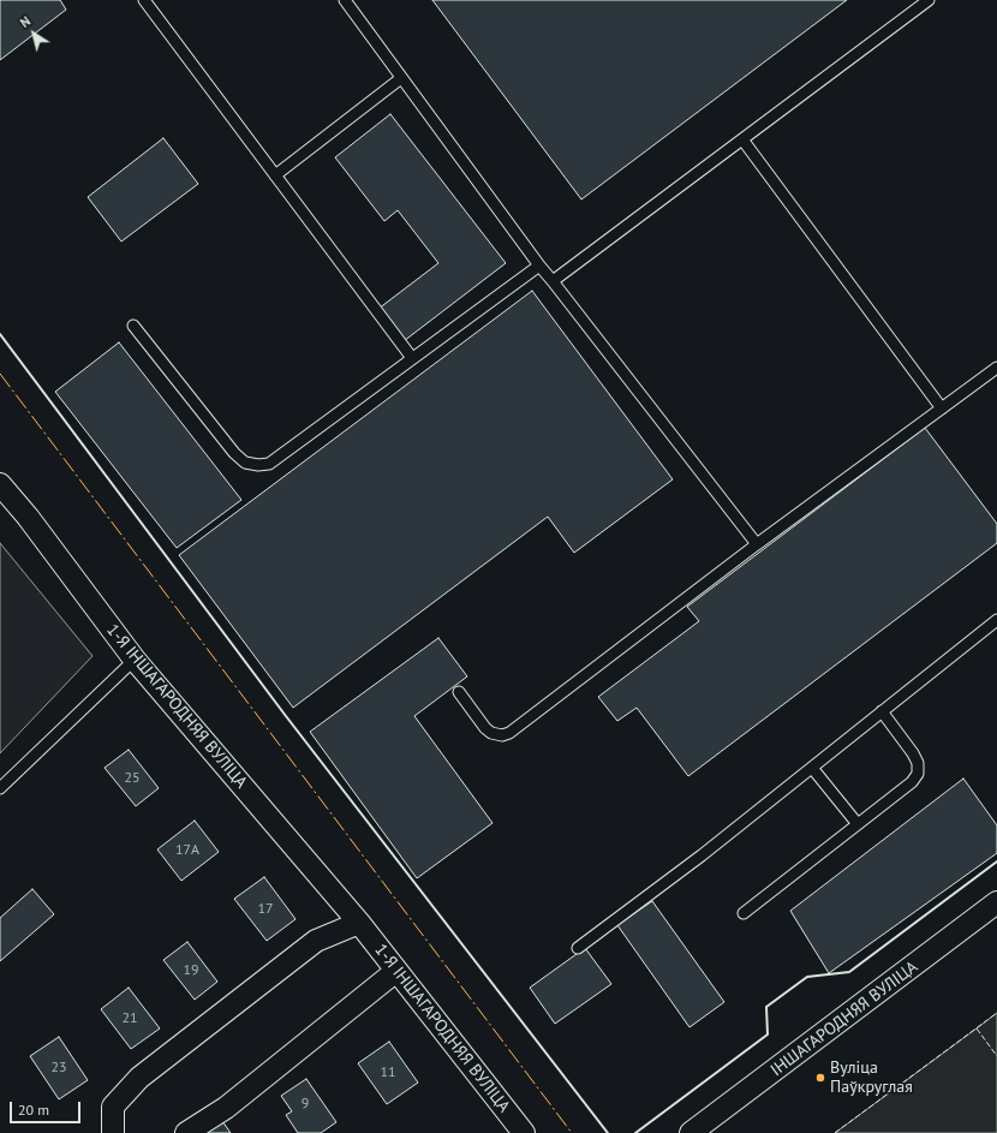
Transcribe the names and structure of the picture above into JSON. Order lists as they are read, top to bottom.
{
  "streets": {
    "street": ["1-Я ІНШАГАРОДНЯЯ ВУЛІЦА", "ІНШАГАРОДНЯЯ ВУЛІЦА"]
  },
  "places": ["Вуліца Паўкруглая"],
  "house_numbers": [
    "25",
    "17А",
    "17",
    "19",
    "21",
    "23",
    "11",
    "9"
  ],
  "scale_bar": "20 m",
  "north": "top left"
}
